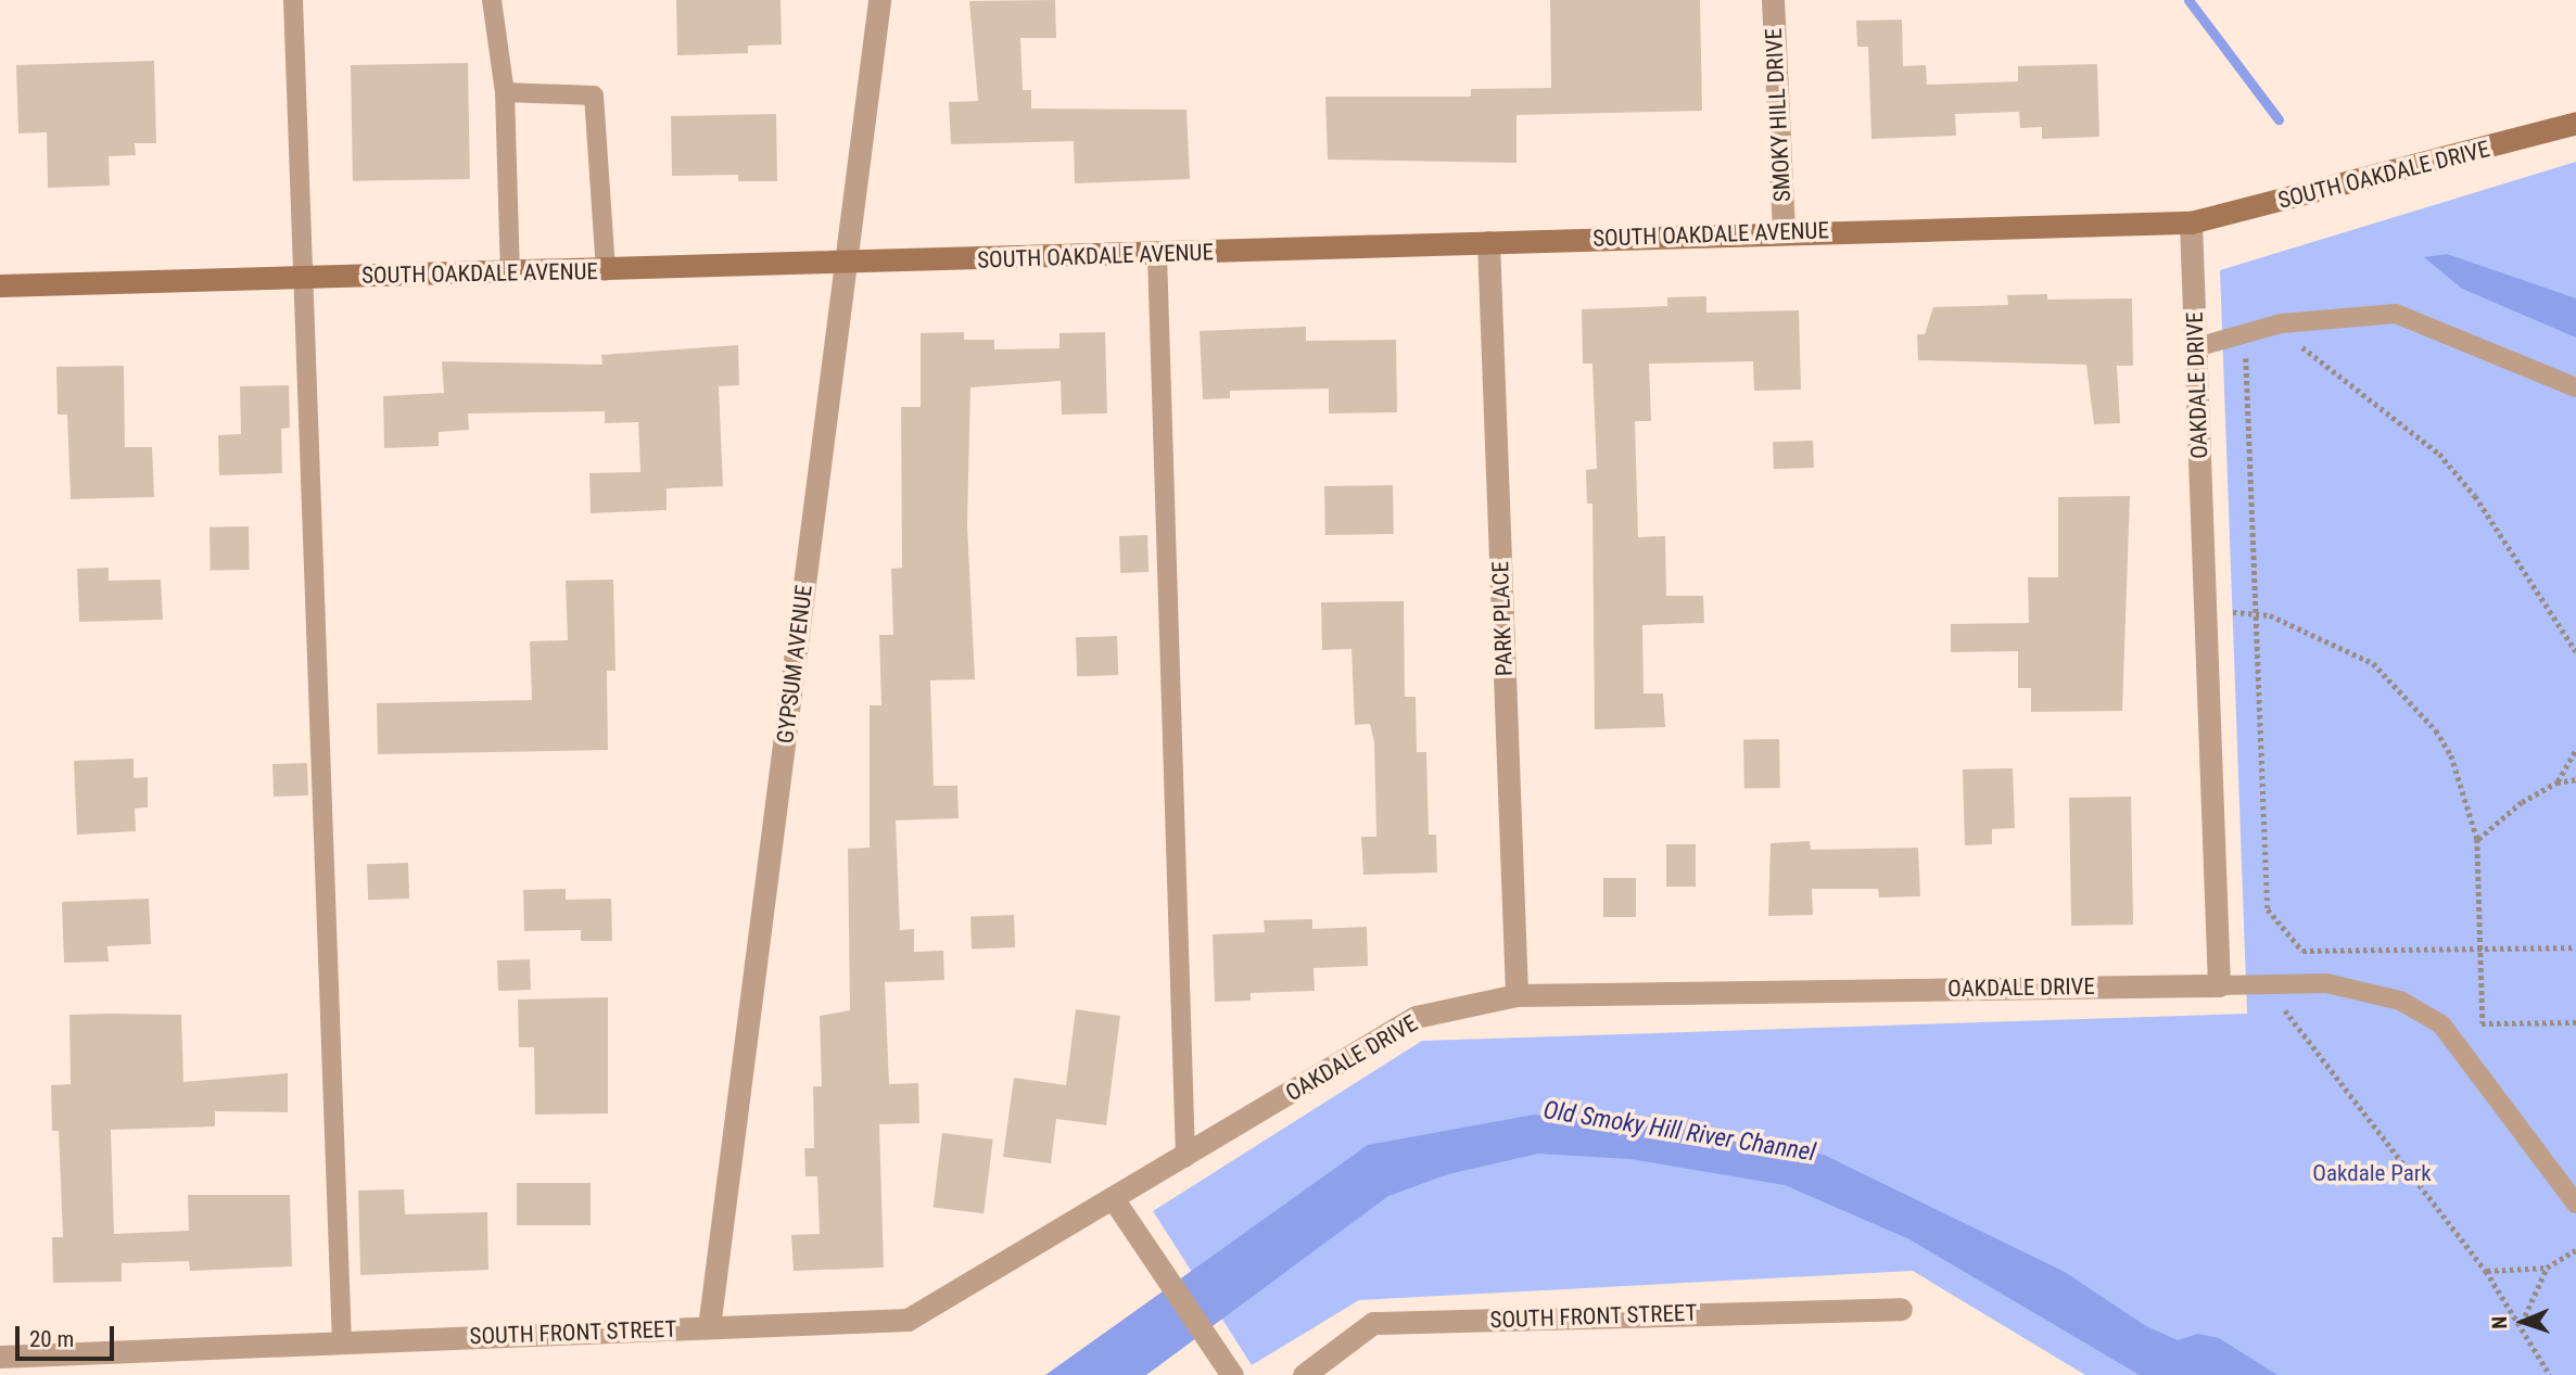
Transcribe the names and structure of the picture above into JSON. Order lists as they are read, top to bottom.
{
  "streets": {
    "street": [
      "SMOKY HILL DRIVE",
      "SOUTH OAKDALE DRIVE",
      "SOUTH OAKDALE AVENUE",
      "OAKDALE DRIVE",
      "PARK PLACE",
      "GYPSUM AVENUE",
      "SOUTH FRONT STREET"
    ]
  },
  "crossings": [
    ["SMOKY HILL DRIVE", "SOUTH OAKDALE AVENUE"],
    ["SOUTH OAKDALE DRIVE", "SOUTH OAKDALE AVENUE"],
    ["SOUTH OAKDALE DRIVE", "OAKDALE DRIVE"],
    ["SOUTH OAKDALE AVENUE", "OAKDALE DRIVE"],
    ["SOUTH OAKDALE AVENUE", "PARK PLACE"],
    ["SOUTH OAKDALE AVENUE", "GYPSUM AVENUE"],
    ["OAKDALE DRIVE", "PARK PLACE"],
    ["OAKDALE DRIVE", "SOUTH FRONT STREET"],
    ["GYPSUM AVENUE", "SOUTH FRONT STREET"]
  ],
  "water": ["Old Smoky Hill River Channel"],
  "parks": ["Oakdale Park"],
  "scale_bar": "20 m",
  "north": "left"
}
